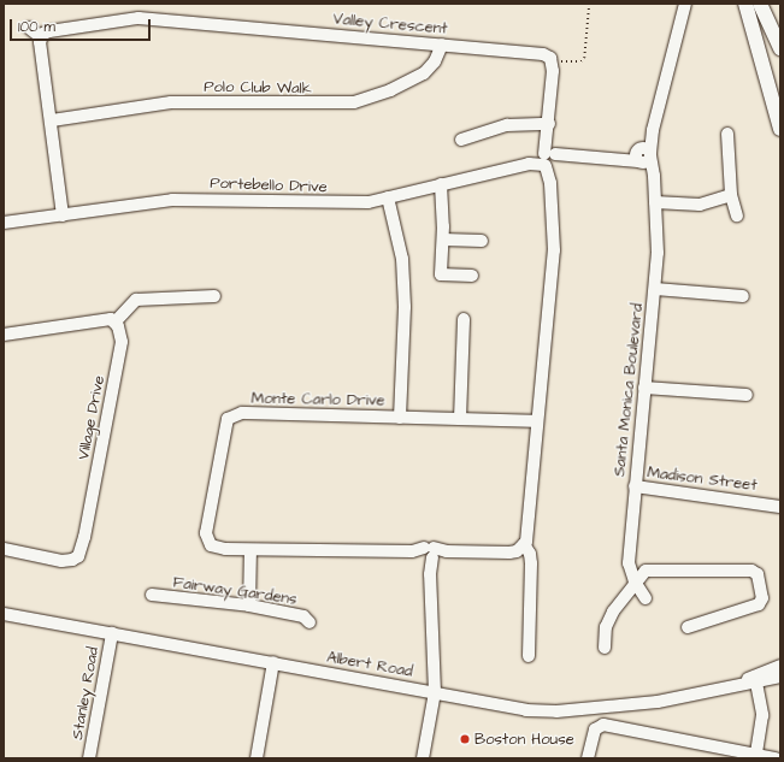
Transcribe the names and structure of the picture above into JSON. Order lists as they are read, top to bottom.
{
  "streets": {
    "street": [
      "Valley Crescent",
      "Polo Club Walk",
      "Portebello Drive",
      "Santa Monica Boulevard",
      "Monte Carlo Drive",
      "Village Drive",
      "Madison Street",
      "Fairway Gardens",
      "Albert Road",
      "Stanley Road"
    ]
  },
  "crossings": [
    ["Valley Crescent", "Polo Club Walk"],
    ["Portebello Drive", "Santa Monica Boulevard"],
    ["Santa Monica Boulevard", "Madison Street"],
    ["Albert Road", "Stanley Road"]
  ],
  "places": ["Boston House"],
  "scale_bar": "100 m"
}
